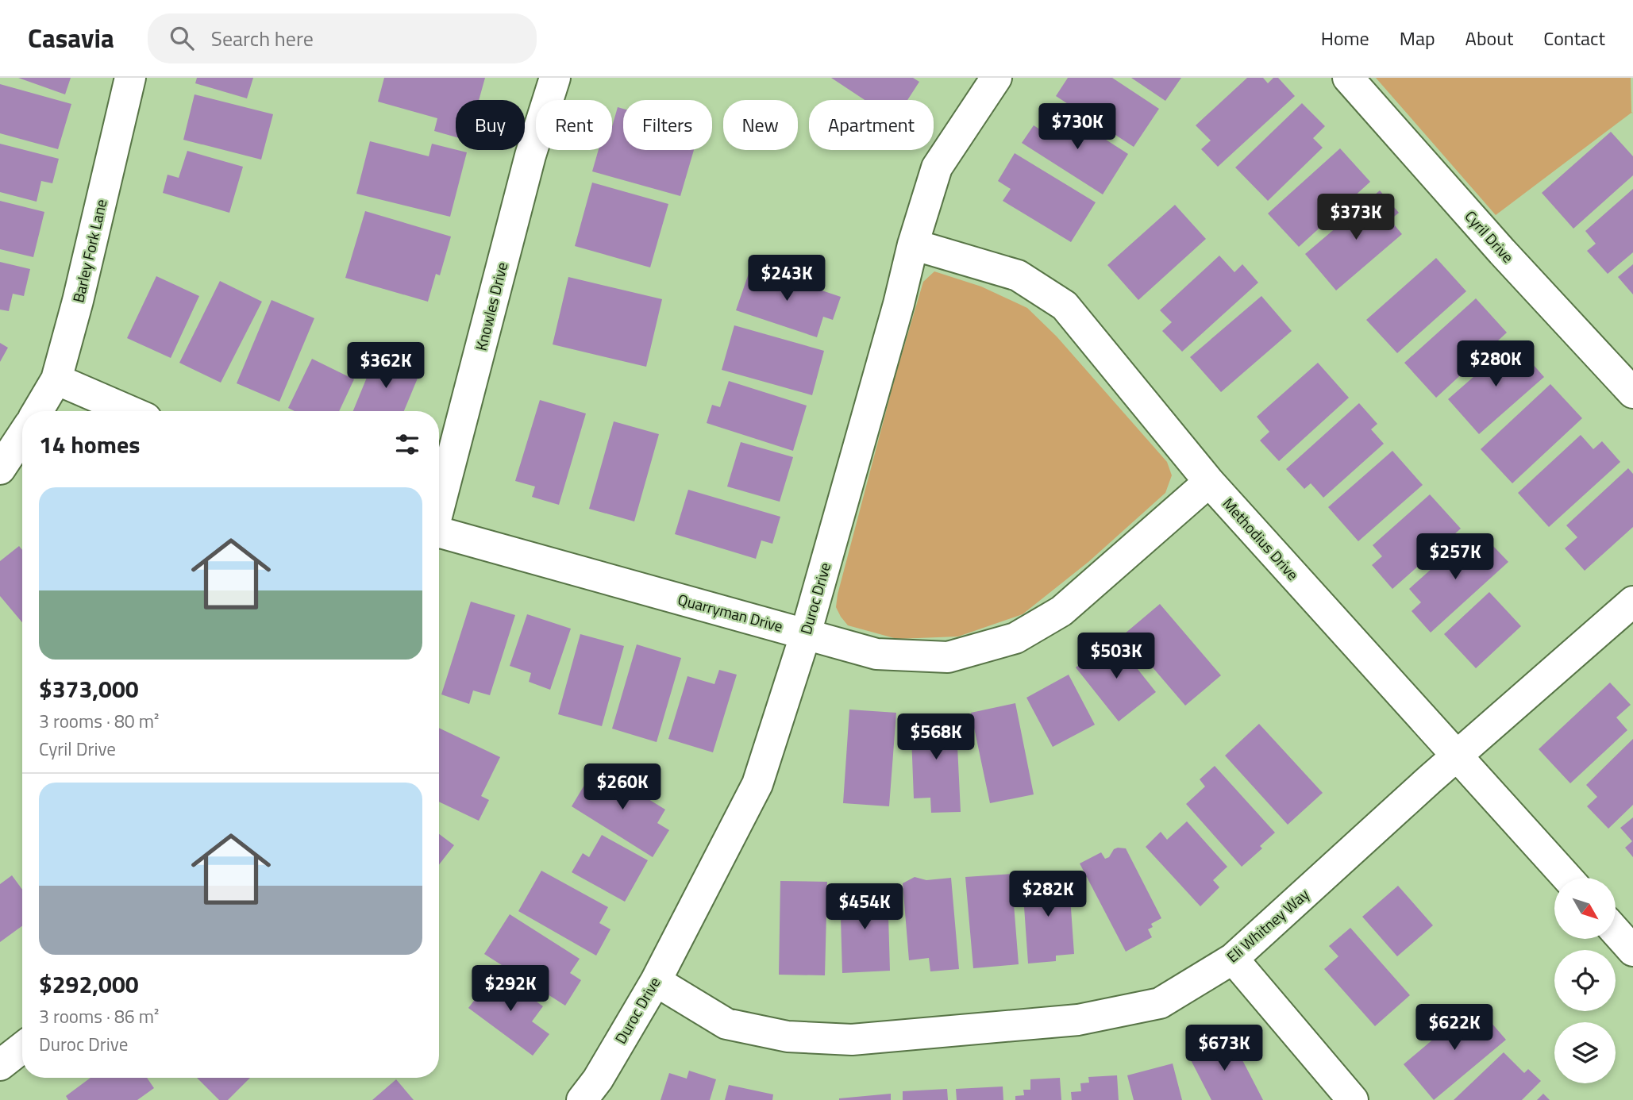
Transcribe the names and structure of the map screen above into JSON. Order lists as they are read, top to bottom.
{
  "streets": {
    "street": [
      "Cyril Drive",
      "Barley Fork Lane",
      "Knowles Drive",
      "Methodius Drive",
      "Duroc Drive",
      "Quarryman Drive",
      "Eli Whitney Way"
    ]
  },
  "crossings": [
    ["Methodius Drive", "Duroc Drive"],
    ["Methodius Drive", "Quarryman Drive"],
    ["Methodius Drive", "Eli Whitney Way"],
    ["Duroc Drive", "Quarryman Drive"],
    ["Duroc Drive", "Eli Whitney Way"]
  ],
  "north": "bottom right",
  "page": {
    "header": "Casavia",
    "search": "Search here",
    "nav": [
      "Home",
      "Map",
      "About",
      "Contact"
    ],
    "chip": [
      "Buy",
      "Rent",
      "Filters",
      "New",
      "Apartment"
    ],
    "price": [
      "$730K",
      "$373K",
      "$243K",
      "$280K",
      "$362K",
      "$257K",
      "$503K",
      "$568K",
      "$260K",
      "$282K",
      "$454K",
      "$292K",
      "$622K",
      "$673K"
    ],
    "heading": "14 homes",
    "list": [
      {
        "name": "$373,000",
        "note": "3 rooms · 80 m² · Cyril Drive"
      },
      {
        "name": "$292,000",
        "note": "3 rooms · 86 m² · Duroc Drive"
      }
    ]
  }
}
